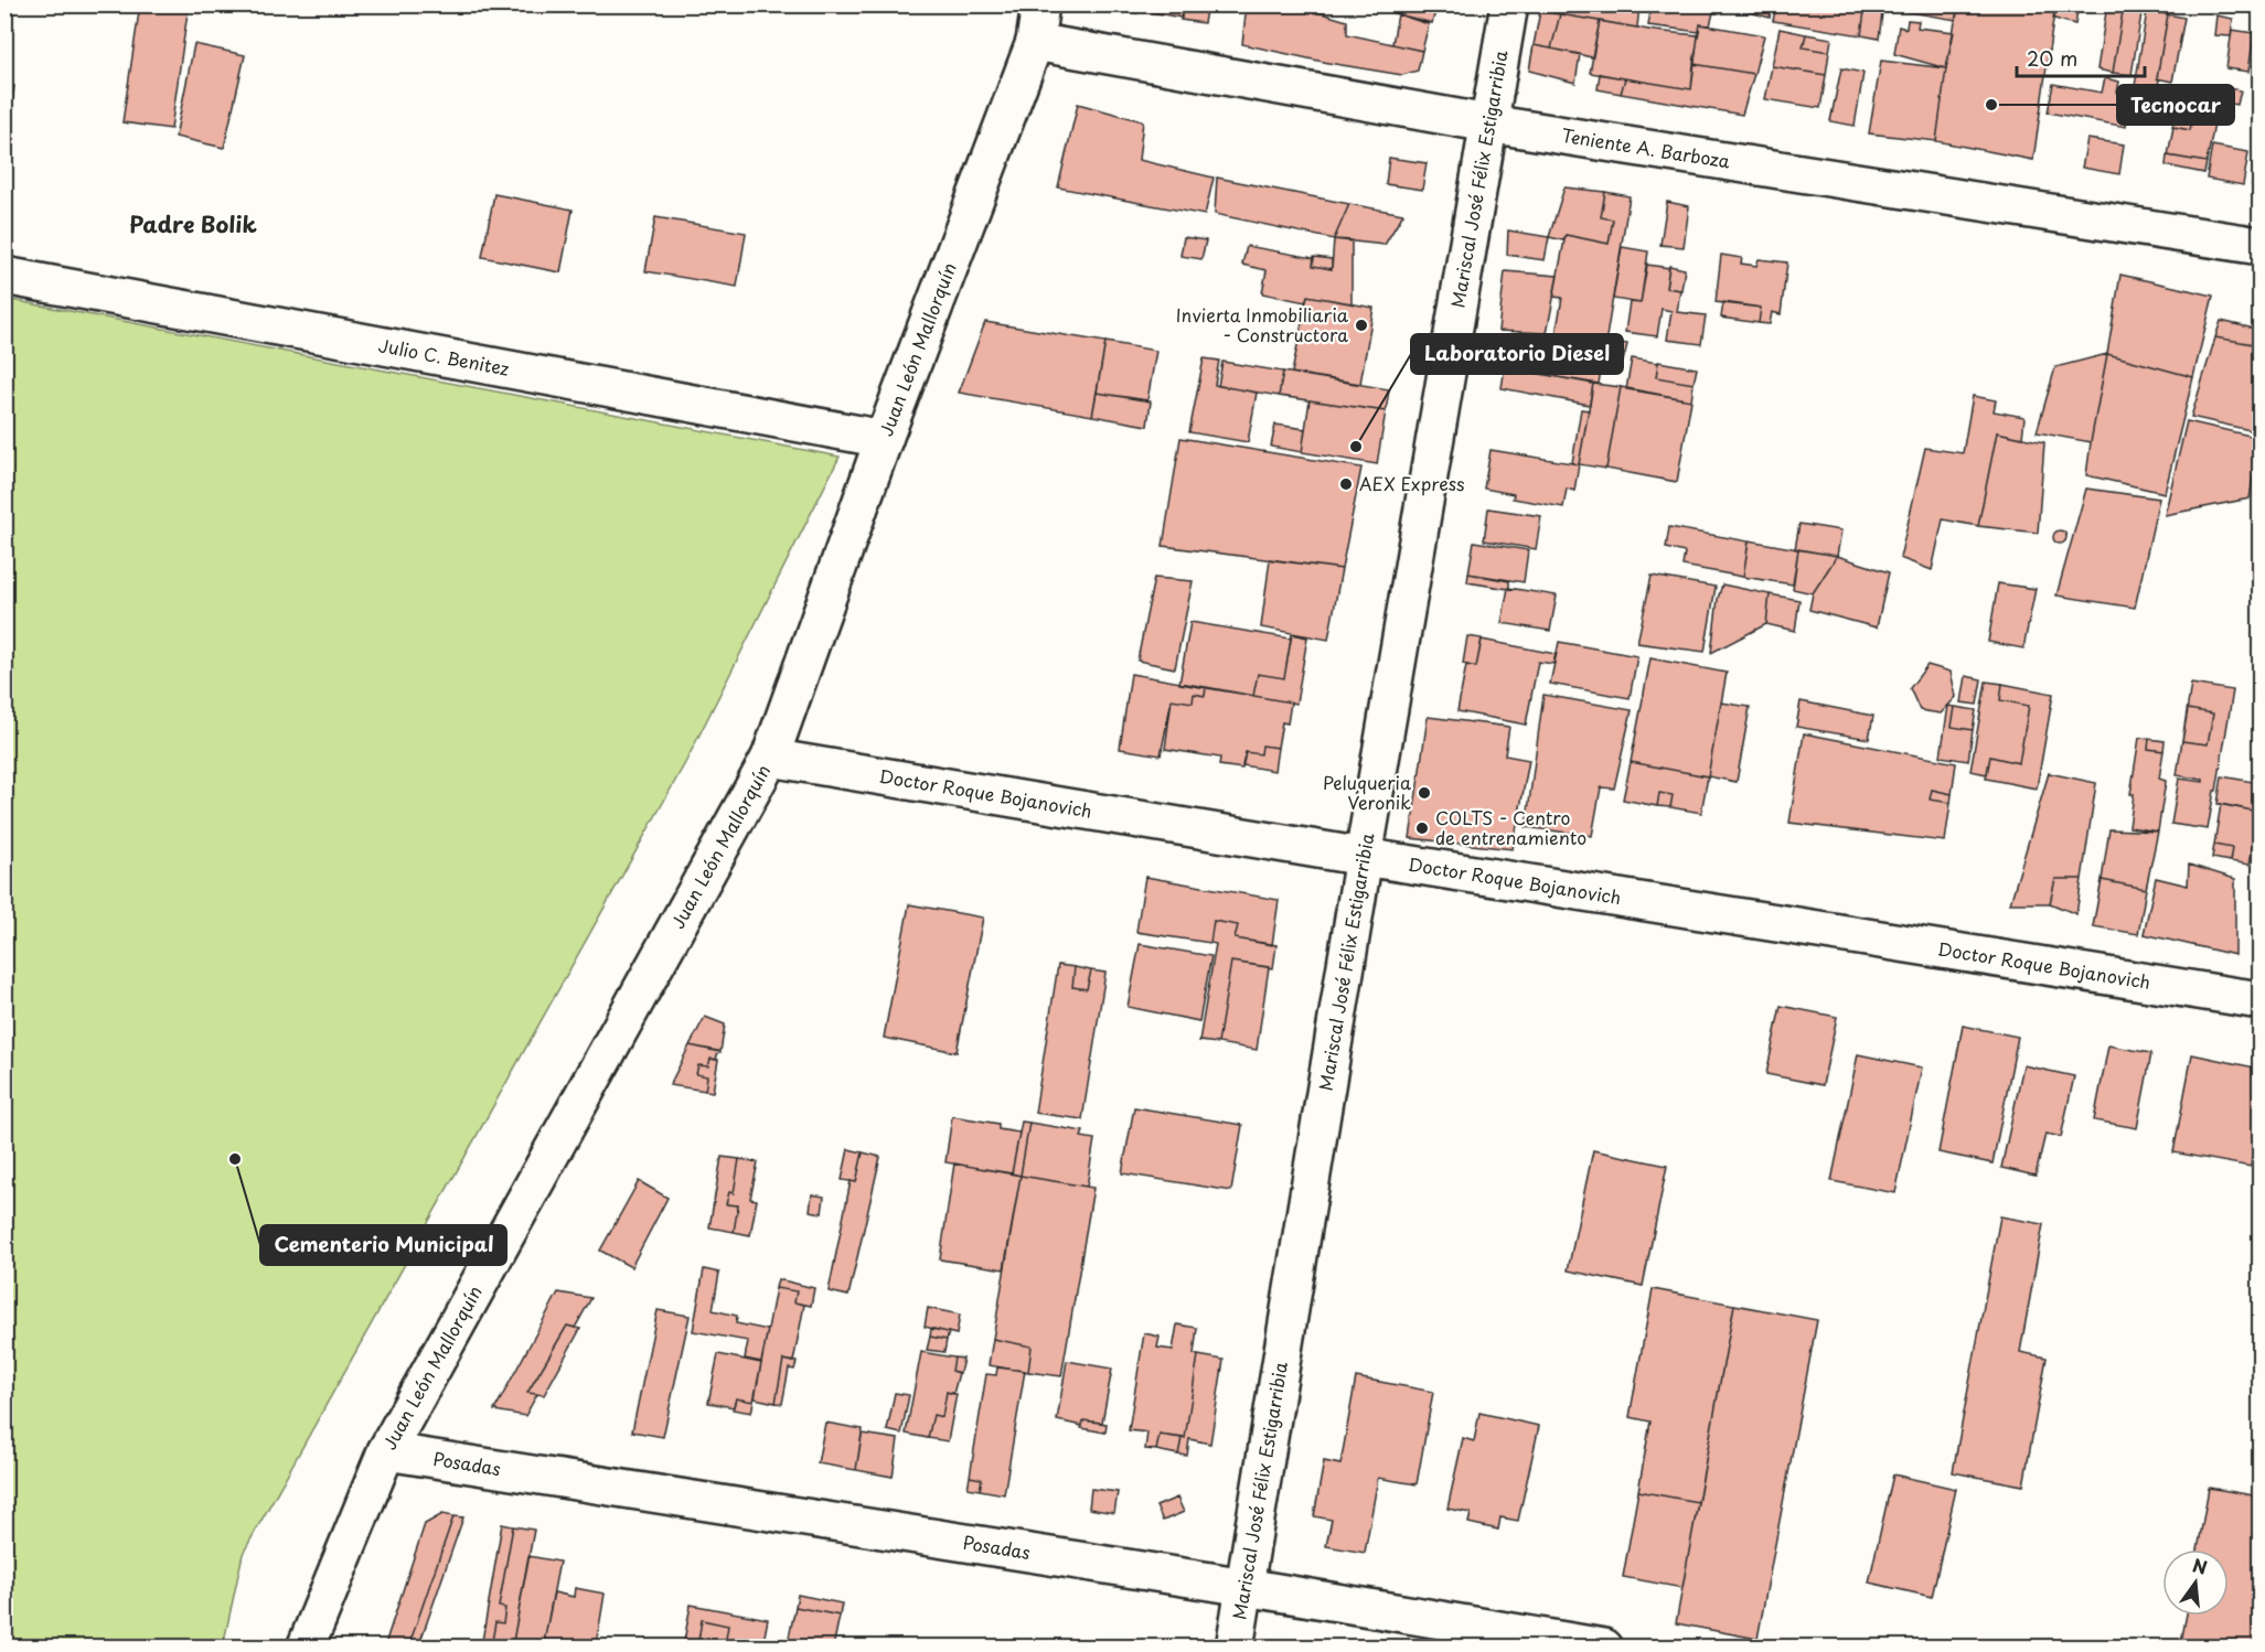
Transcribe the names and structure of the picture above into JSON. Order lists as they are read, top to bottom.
{
  "streets": {
    "street": [
      "Teniente A. Barboza",
      "Mariscal José Félix Estigarribia",
      "Juan León Mallorquín",
      "Julio C. Benitez",
      "Doctor Roque Bojanovich",
      "Posadas"
    ]
  },
  "crossings": [
    ["Teniente A. Barboza", "Mariscal José Félix Estigarribia"],
    ["Teniente A. Barboza", "Juan León Mallorquín"],
    ["Mariscal José Félix Estigarribia", "Doctor Roque Bojanovich"],
    ["Mariscal José Félix Estigarribia", "Posadas"],
    ["Juan León Mallorquín", "Julio C. Benitez"],
    ["Juan León Mallorquín", "Doctor Roque Bojanovich"],
    ["Juan León Mallorquín", "Posadas"]
  ],
  "districts": ["Padre Bolik"],
  "places": [
    "Tecnocar",
    "Invierta Inmobiliaria - Constructora",
    "Laboratorio Diesel",
    "AEX Express",
    "Peluqueria Veronik",
    "COLTS - Centro de entrenamiento",
    "Cementerio Municipal"
  ],
  "scale_bar": "20 m",
  "north": "top"
}
